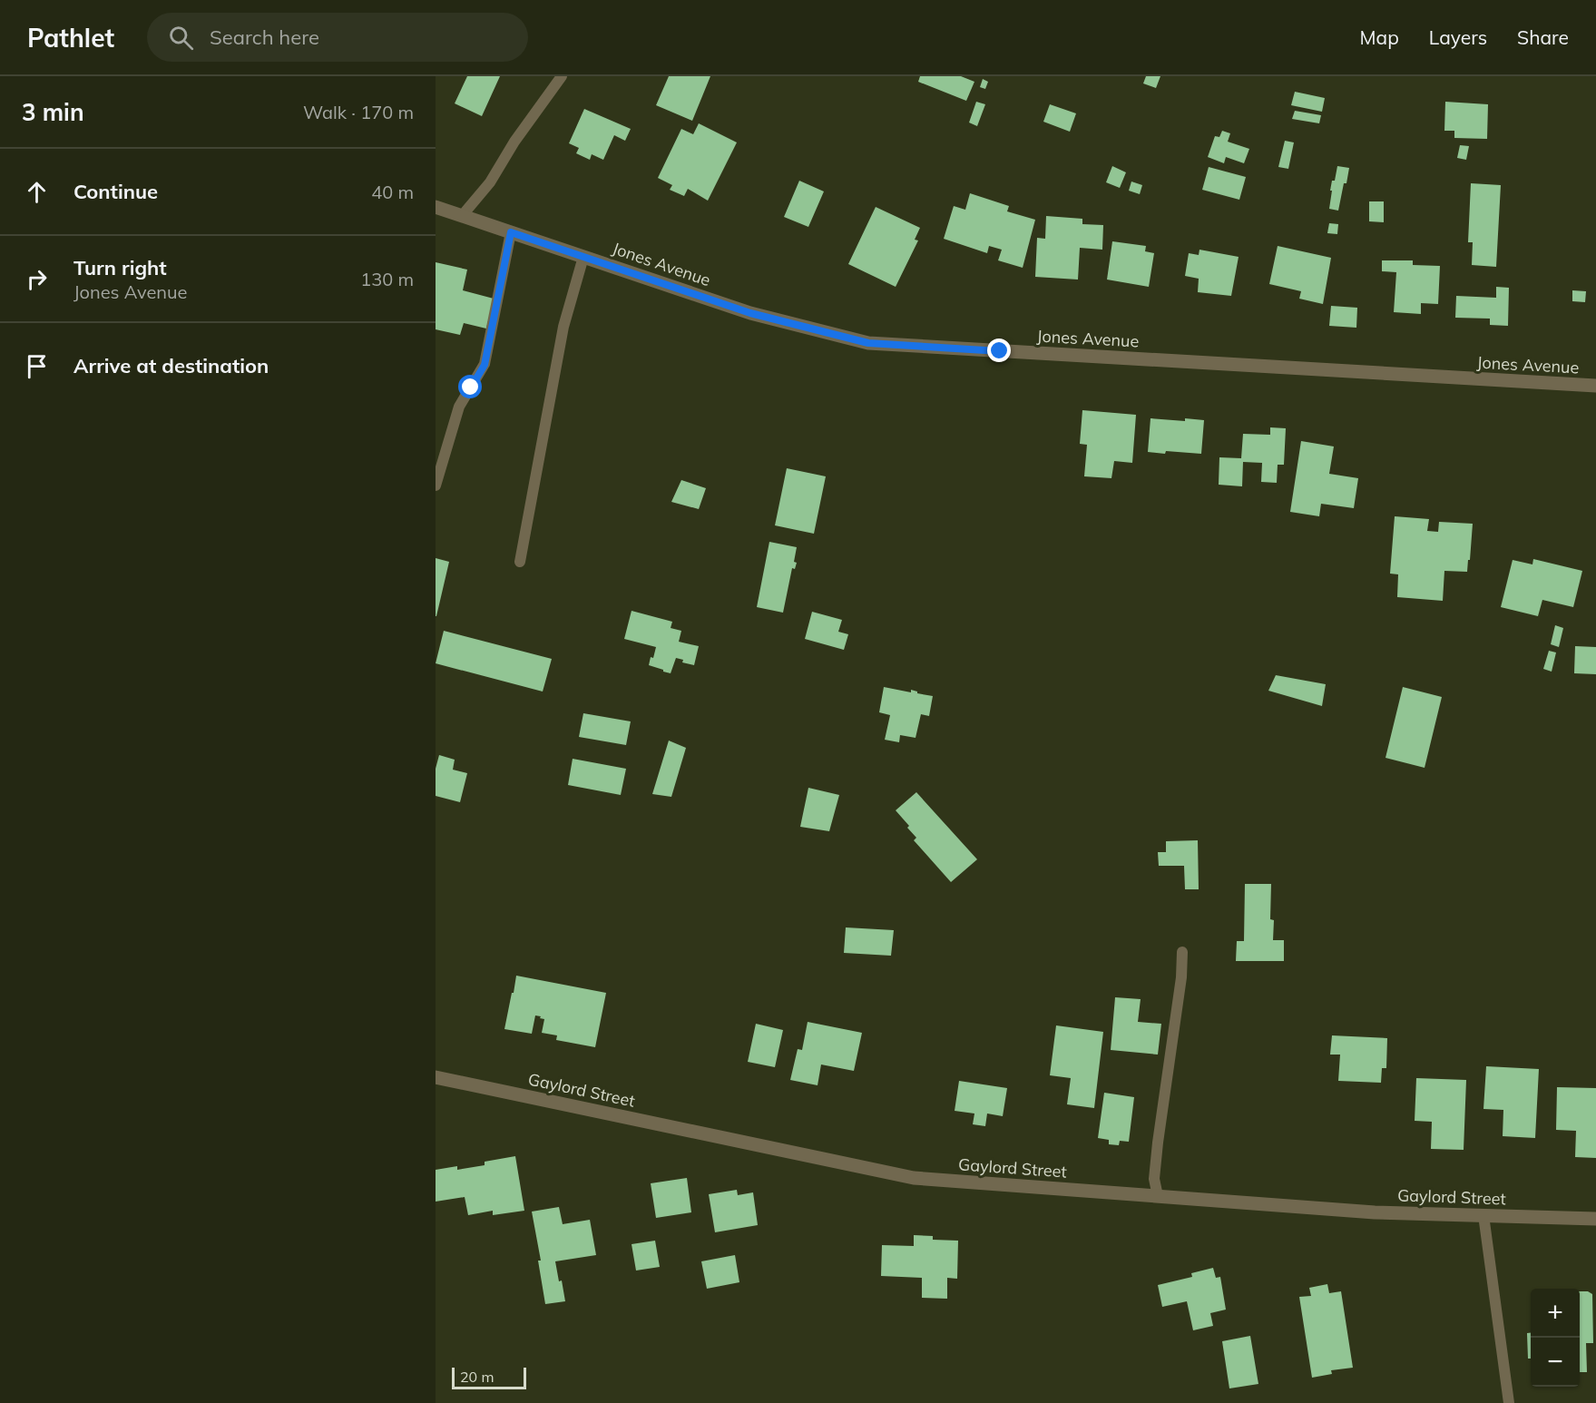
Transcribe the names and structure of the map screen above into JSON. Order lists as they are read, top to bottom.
{
  "streets": {
    "street": ["Jones Avenue", "Gaylord Street"]
  },
  "scale_bar": "20 m",
  "page": {
    "header": "Pathlet",
    "search": "Search here",
    "nav": ["Map", "Layers", "Share"],
    "heading": ["3 min", "Walk · 170 m"],
    "list": [
      ["Continue", "40 m"],
      ["Turn right", "Jones Avenue", "130 m"],
      "Arrive at destination"
    ],
    "map_buttons": ["+", "−"],
    "scale": "20 m"
  }
}
